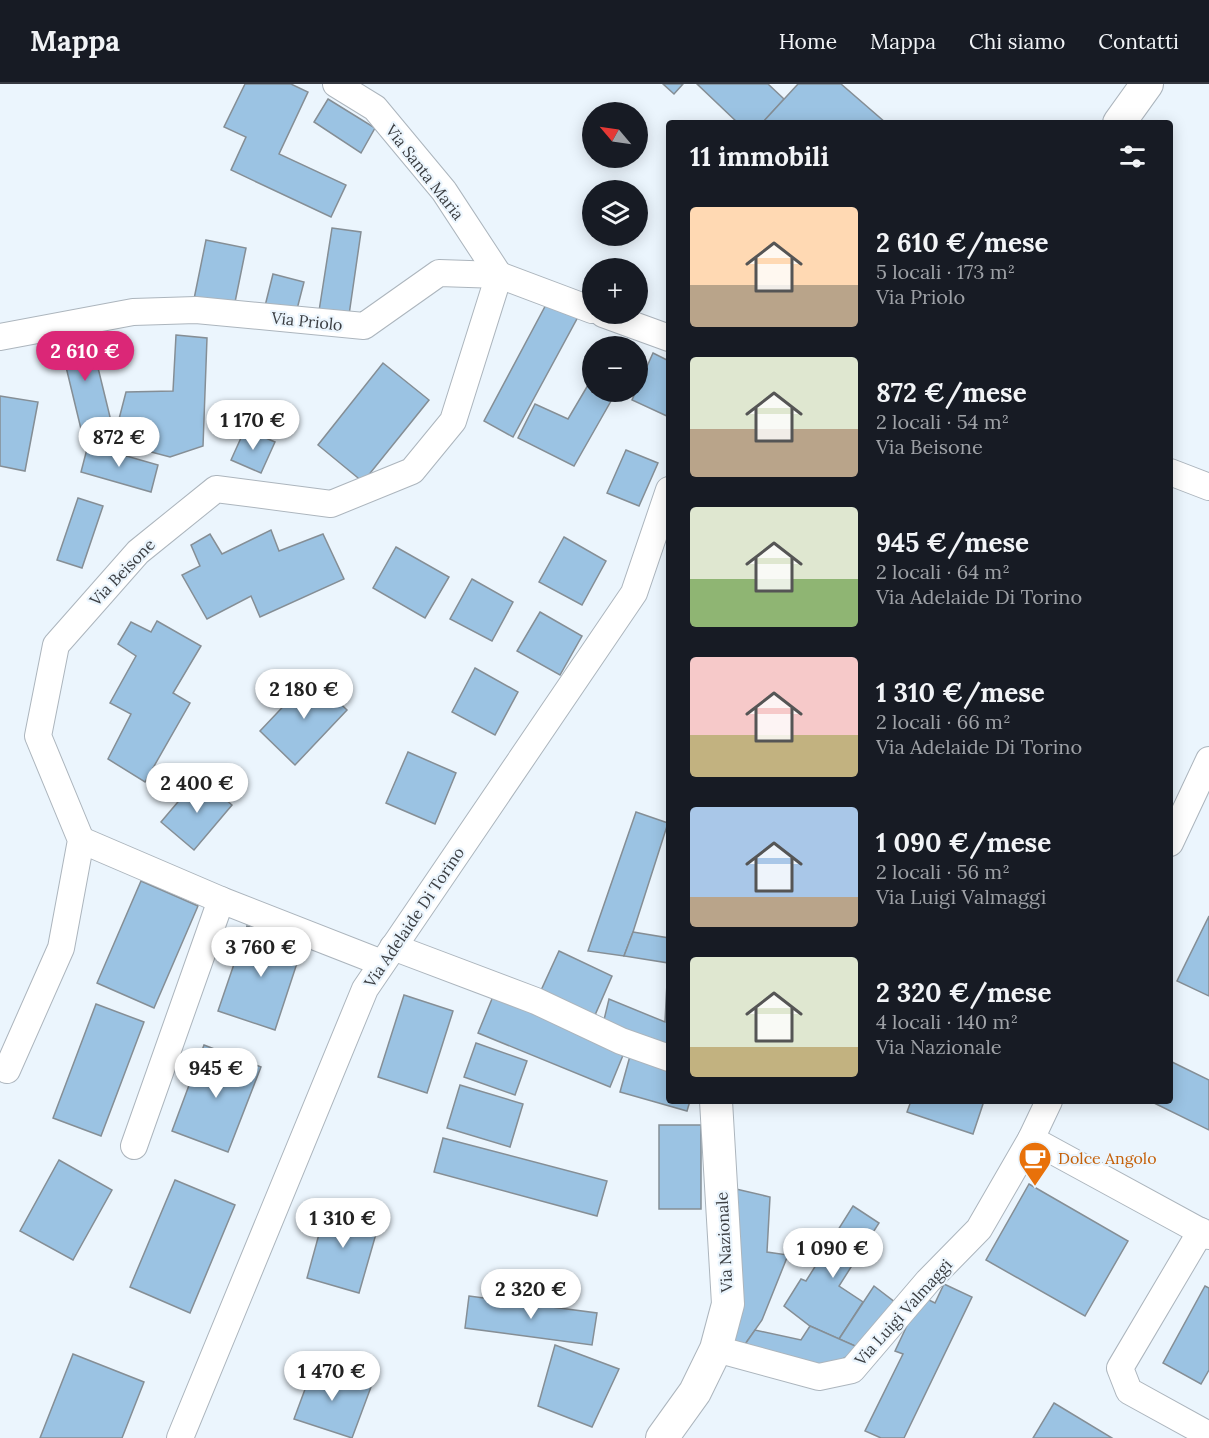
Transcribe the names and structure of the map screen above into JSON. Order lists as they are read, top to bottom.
{
  "streets": {
    "street": [
      "Via Santa Maria",
      "Via Priolo",
      "Via Beisone",
      "Via Adelaide Di Torino",
      "Via Nazionale",
      "Via Luigi Valmaggi"
    ]
  },
  "crossings": [
    ["Via Santa Maria", "Via Priolo"],
    ["Via Santa Maria", "Via Beisone"],
    ["Via Priolo", "Via Beisone"],
    ["Via Nazionale", "Via Luigi Valmaggi"]
  ],
  "places": {
    "cafe": ["Dolce Angolo"]
  },
  "north": "top left",
  "page": {
    "header": "Mappa",
    "nav": [
      "Home",
      "Mappa",
      "Chi siamo",
      "Contatti"
    ],
    "map_buttons": ["+", "−"],
    "heading": "11 immobili",
    "list": [
      {
        "name": "2 610 €/mese",
        "note": "5 locali · 173 m² · Via Priolo"
      },
      {
        "name": "872 €/mese",
        "note": "2 locali · 54 m² · Via Beisone"
      },
      {
        "name": "945 €/mese",
        "note": "2 locali · 64 m² · Via Adelaide Di Torino"
      },
      {
        "name": "1 310 €/mese",
        "note": "2 locali · 66 m² · Via Adelaide Di Torino"
      },
      {
        "name": "1 090 €/mese",
        "note": "2 locali · 56 m² · Via Luigi Valmaggi"
      },
      {
        "name": "2 320 €/mese",
        "note": "4 locali · 140 m² · Via Nazionale"
      }
    ],
    "price": [
      "2 610 €",
      "1 170 €",
      "872 €",
      "2 180 €",
      "2 400 €",
      "3 760 €",
      "945 €",
      "1 310 €",
      "1 090 €",
      "2 320 €",
      "1 470 €"
    ]
  }
}
